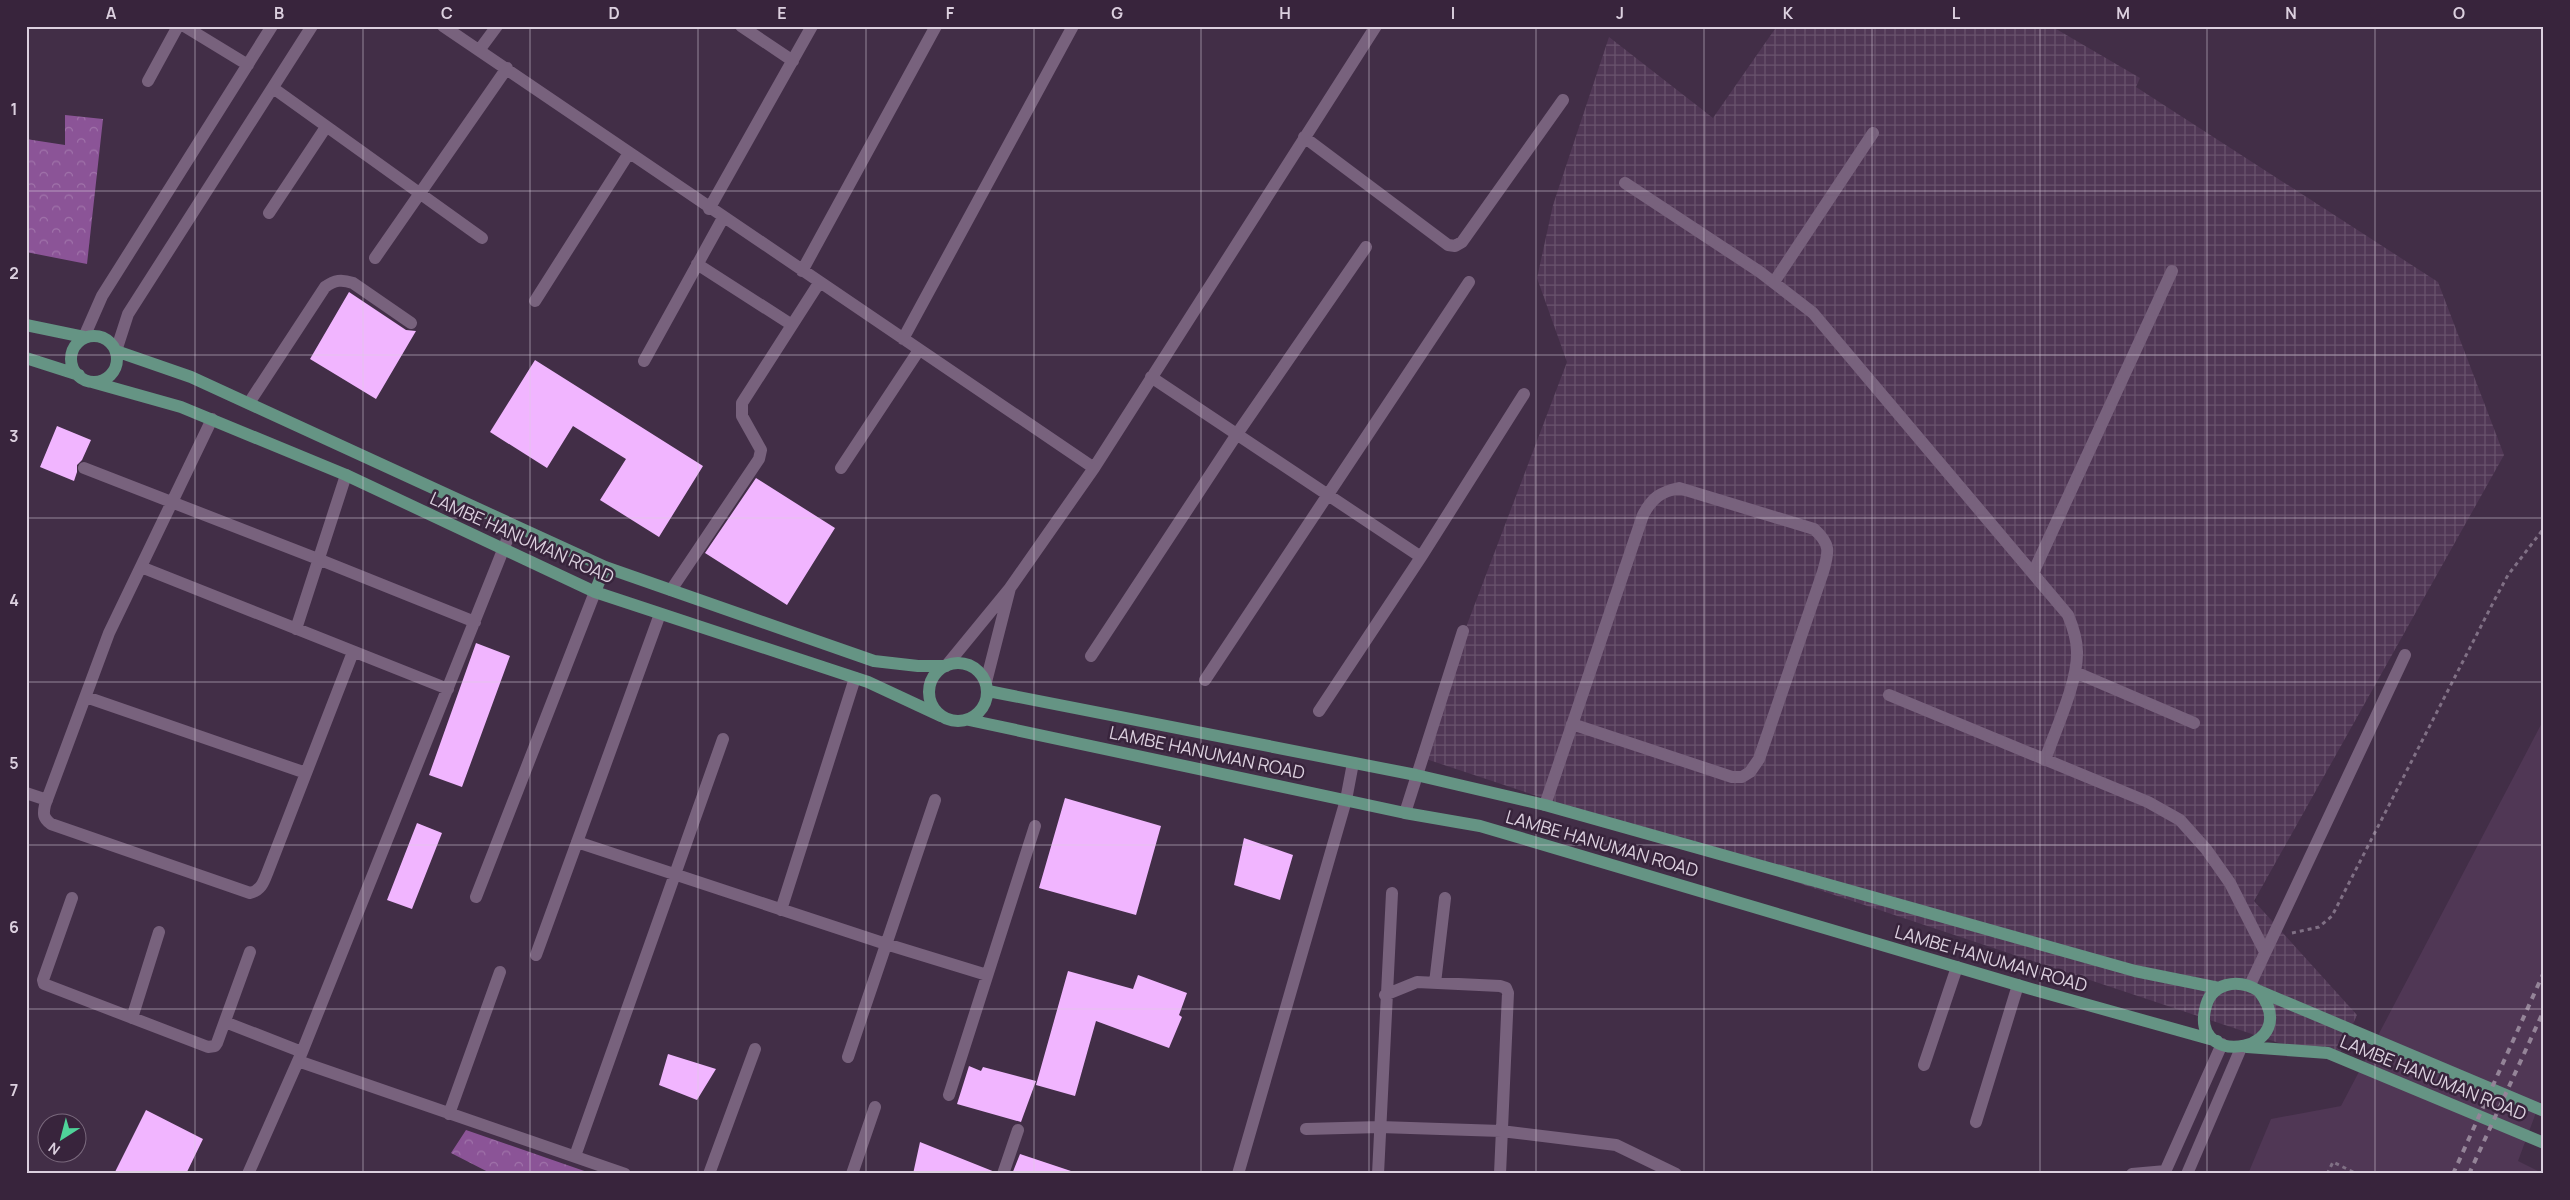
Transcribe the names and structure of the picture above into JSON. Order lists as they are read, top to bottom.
{
  "streets": {
    "main road": ["LAMBE HANUMAN ROAD"]
  },
  "north": "bottom left",
  "grid": {
    "columns": [
      "A",
      "B",
      "C",
      "D",
      "E",
      "F",
      "G",
      "H",
      "I",
      "J",
      "K",
      "L",
      "M",
      "N",
      "O"
    ],
    "rows": [
      "1",
      "2",
      "3",
      "4",
      "5",
      "6",
      "7"
    ]
  }
}
